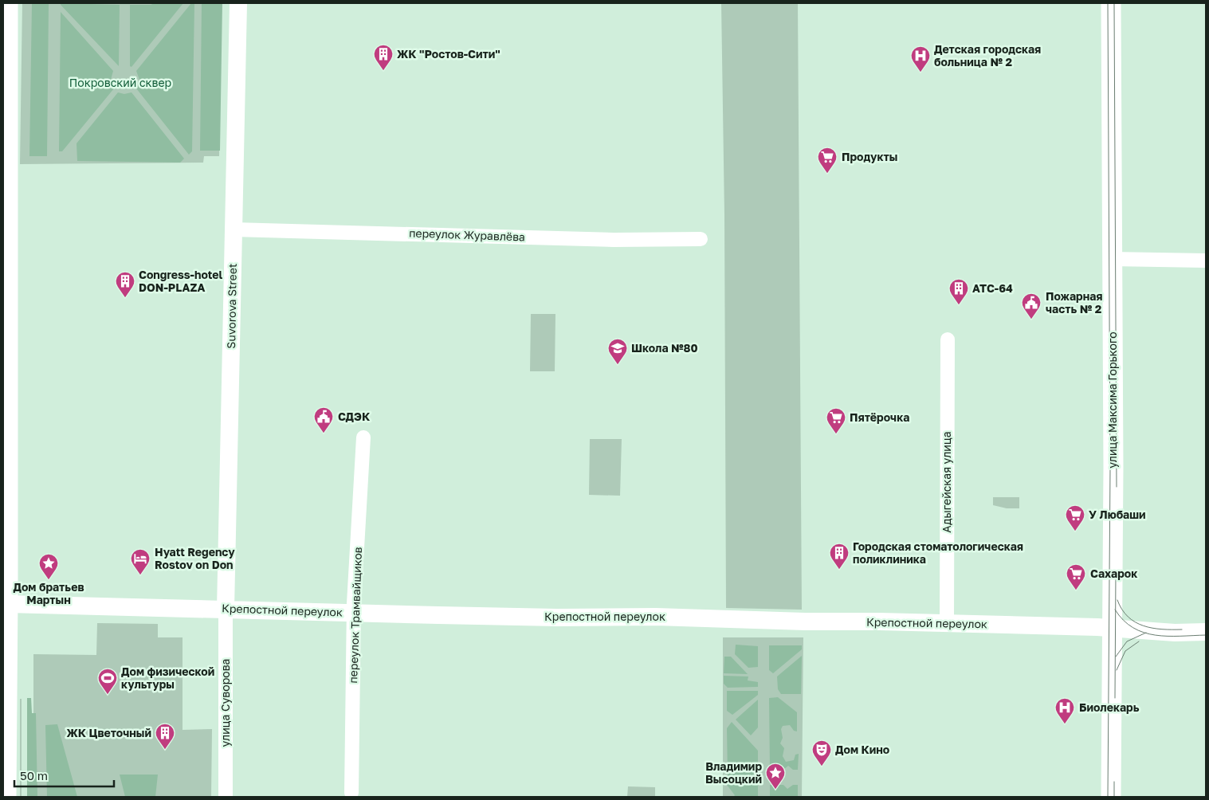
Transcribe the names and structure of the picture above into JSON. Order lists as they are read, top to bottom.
{
  "streets": {
    "main road": ["улица Максима Горького"],
    "street": [
      "переулок Журавлёва",
      "Suvorova Street",
      "Адыгейская улица",
      "Крепостной переулок",
      "переулок Трамвайщиков",
      "улица Суворова"
    ]
  },
  "crossings": [
    ["переулок Журавлёва", "Suvorova Street"],
    ["Suvorova Street", "Крепостной переулок"],
    ["Suvorova Street", "улица Суворова"],
    ["улица Максима Горького", "Крепостной переулок"],
    ["Адыгейская улица", "Крепостной переулок"],
    ["Крепостной переулок", "переулок Трамвайщиков"],
    ["Крепостной переулок", "улица Суворова"]
  ],
  "parks": ["Покровский сквер"],
  "places": {
    "building": [
      "ЖК \"Ростов-Сити\"",
      "Congress-hotel DON-PLAZA",
      "АТС-64",
      "Городская стоматологическая поликлиника",
      "ЖК Цветочный"
    ],
    "hospital": ["Детская городская больница № 2", "Биолекарь"],
    "supermarket": [
      "Продукты",
      "Пятёрочка",
      "У Любаши",
      "Сахарок"
    ],
    "public building": ["Пожарная часть № 2", "СДЭК"],
    "school or university": ["Школа №80"],
    "hotel": ["Hyatt Regency Rostov on Don"],
    "place": ["Дом братьев Мартын", "Владимир Высоцкий"],
    "sports": ["Дом физической культуры"],
    "theatre": ["Дом Кино"]
  },
  "scale_bar": "50 m"
}
